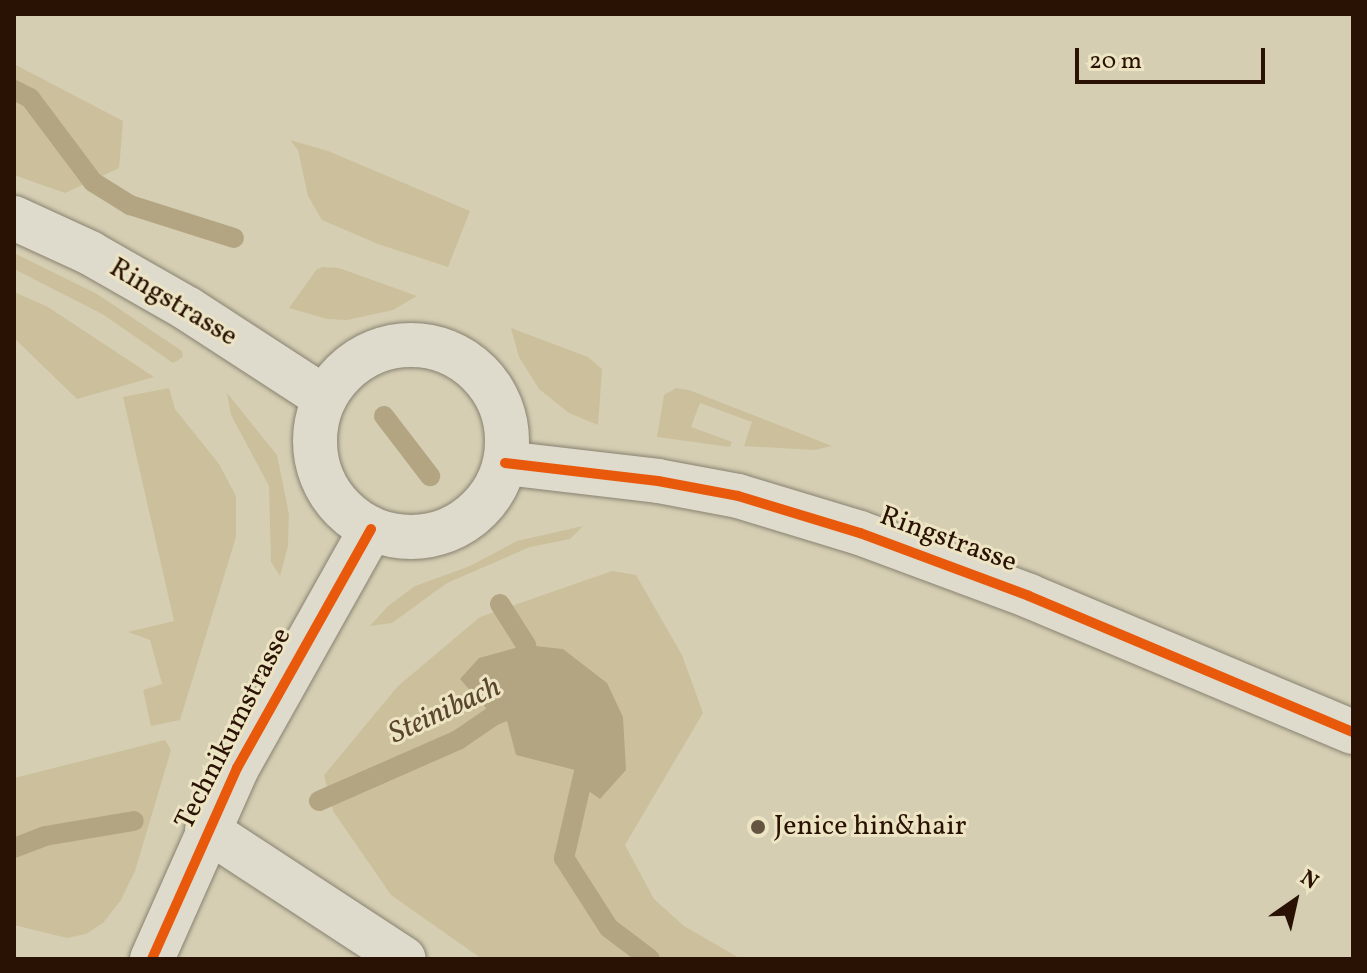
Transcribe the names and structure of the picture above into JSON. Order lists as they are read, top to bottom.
{
  "streets": {
    "main road": ["Ringstrasse", "Technikumstrasse"]
  },
  "crossings": [
    ["Ringstrasse", "Technikumstrasse"]
  ],
  "water": ["Steinibach"],
  "places": ["Jenice hin&hair"],
  "scale_bar": "20 m",
  "north": "top right"
}
